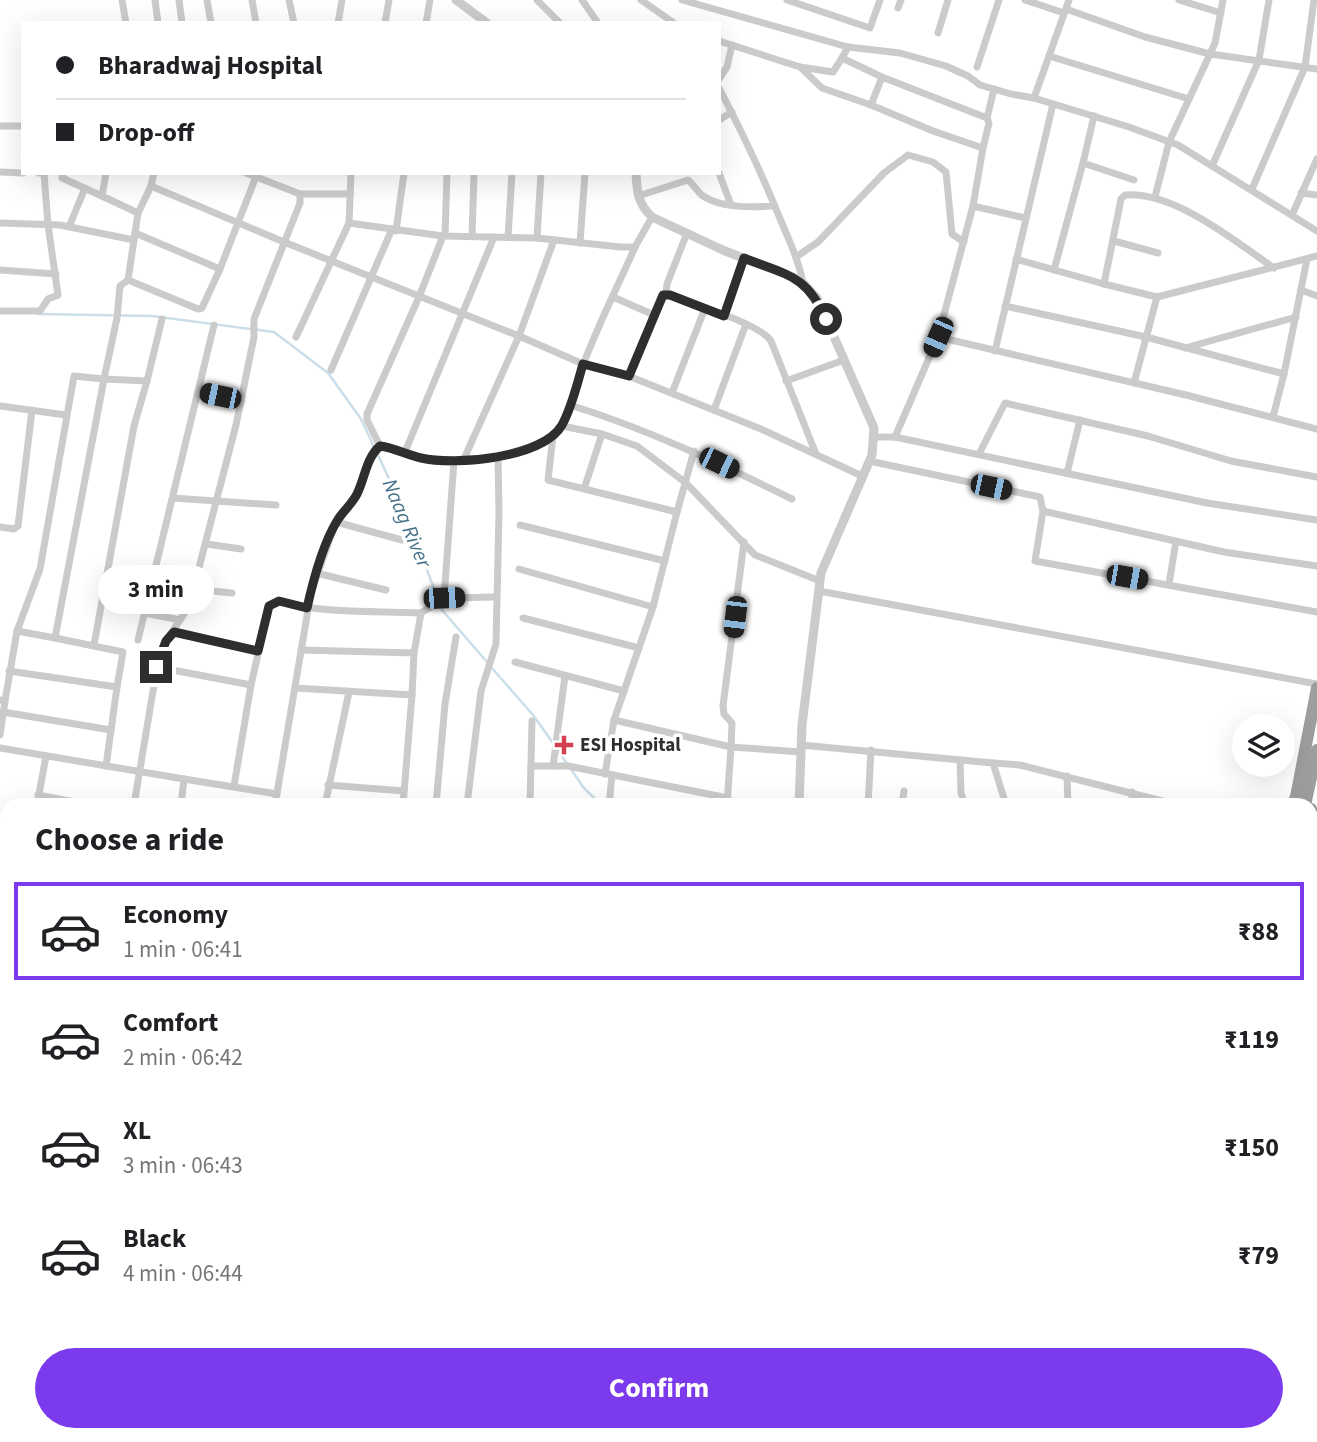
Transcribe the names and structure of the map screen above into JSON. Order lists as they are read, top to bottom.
{
  "water": ["Naag River"],
  "places": {
    "health": ["ESI Hospital"]
  },
  "page": {
    "banner": ["Bharadwaj Hospital", "Drop-off"],
    "bubble": "3 min",
    "heading": "Choose a ride",
    "list": [
      {
        "name": "Economy",
        "note": "1 min · 06:41",
        "value": "₹88"
      },
      {
        "name": "Comfort",
        "note": "2 min · 06:42",
        "value": "₹119"
      },
      {
        "name": "XL",
        "note": "3 min · 06:43",
        "value": "₹150"
      },
      {
        "name": "Black",
        "note": "4 min · 06:44",
        "value": "₹79"
      }
    ],
    "buttons": "Confirm"
  }
}
